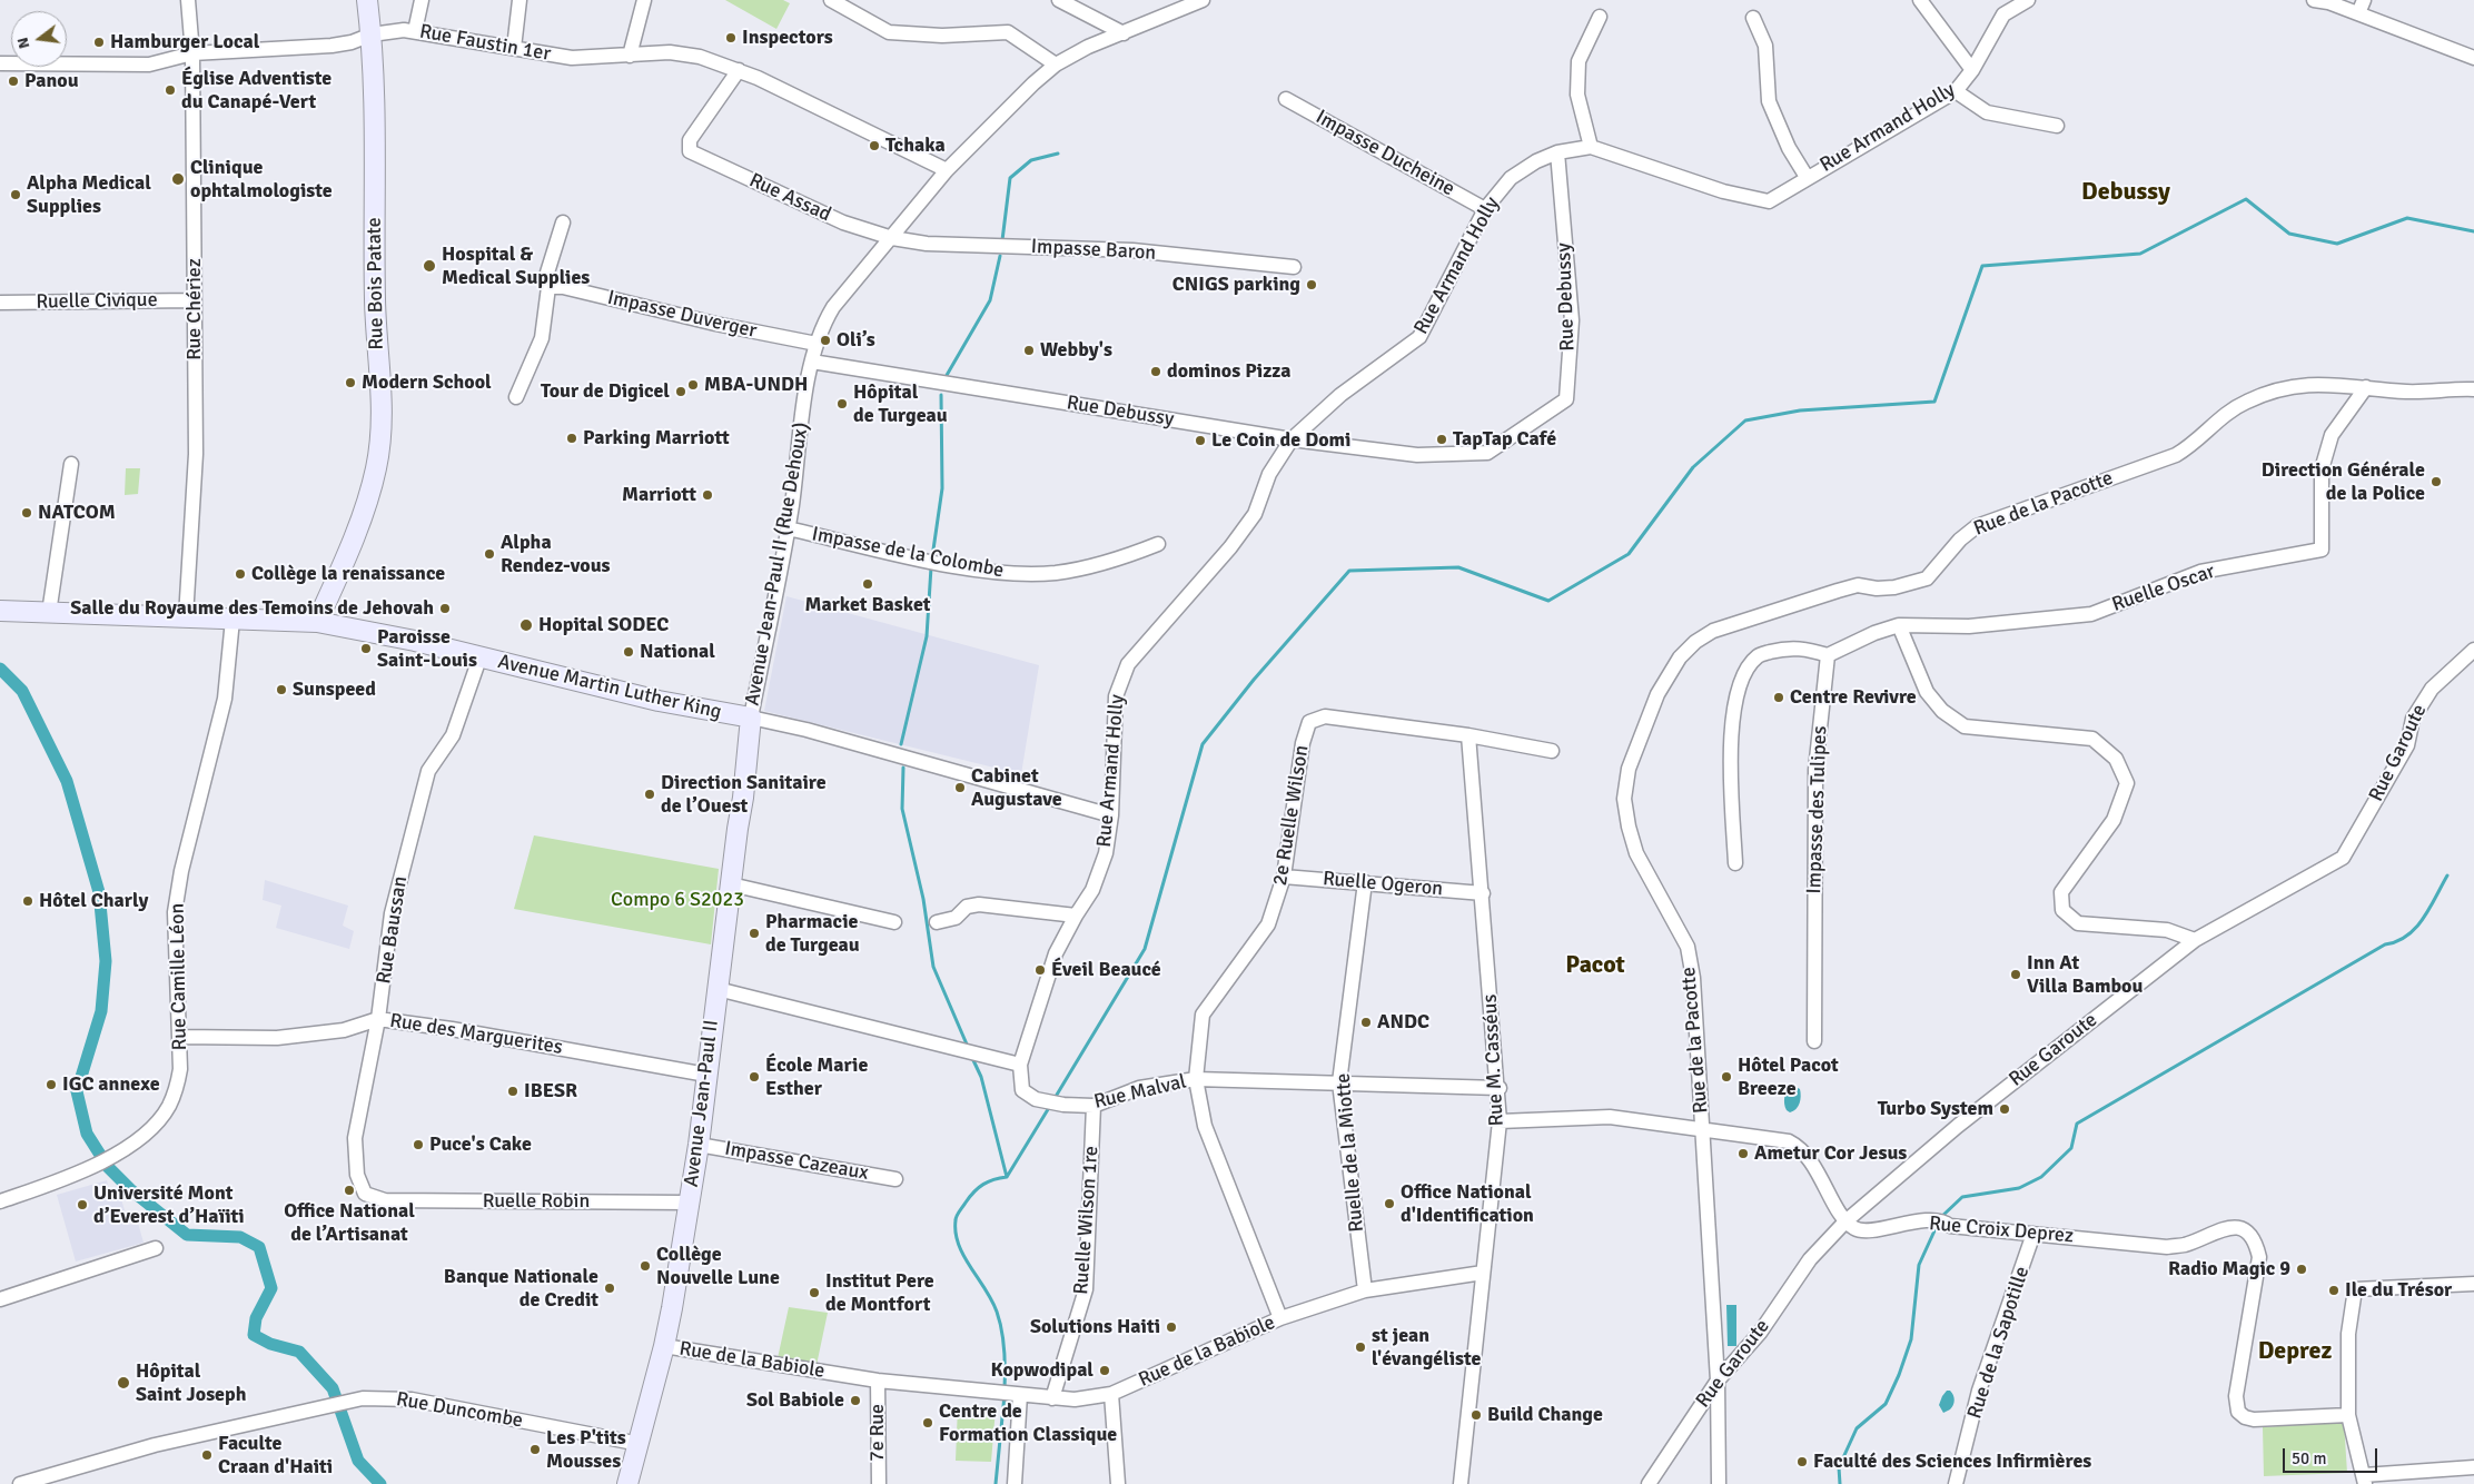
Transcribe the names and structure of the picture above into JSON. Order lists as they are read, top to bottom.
{
  "streets": {
    "street": [
      "Rue Faustin 1er",
      "Rue Armand Holly",
      "Impasse Ducheine",
      "Rue Assad",
      "Impasse Baron",
      "Rue Bois Patate",
      "Rue Debussy",
      "Ruelle Civique",
      "Rue Chériez",
      "Impasse Duverger",
      "Rue de la Pacotte",
      "Impasse de la Colombe",
      "Avenue Jean-Paul II (Rue Dehoux)",
      "Ruelle Oscar",
      "Avenue Martin Luther King",
      "Rue Garoute",
      "Impasse des Tulipes",
      "2e Ruelle Wilson",
      "Ruelle Ogeron",
      "Rue Baussan",
      "Rue Camille Léon",
      "Rue des Marguerites",
      "Rue M. Casséus",
      "Rue Malval",
      "Avenue Jean-Paul II",
      "Ruelle de la Miotte",
      "Impasse Cazeaux",
      "Ruelle Robin",
      "Ruelle Wilson 1re",
      "Rue Croix Deprez",
      "Rue de la Sapotille",
      "Rue de la Babiole",
      "Rue Duncombe",
      "7e Rue"
    ]
  },
  "crossings": [
    ["Rue Faustin 1er", "Rue Assad"],
    ["Rue Faustin 1er", "Rue Bois Patate"],
    ["Rue Faustin 1er", "Rue Chériez"],
    ["Rue Faustin 1er", "Avenue Jean-Paul II (Rue Dehoux)"],
    ["Rue Armand Holly", "Impasse Ducheine"],
    ["Rue Armand Holly", "Rue Debussy"],
    ["Rue Armand Holly", "Avenue Martin Luther King"],
    ["Rue Armand Holly", "Rue Malval"],
    ["Rue Assad", "Impasse Baron"],
    ["Rue Assad", "Avenue Jean-Paul II (Rue Dehoux)"],
    ["Impasse Baron", "Avenue Jean-Paul II (Rue Dehoux)"],
    ["Rue Bois Patate", "Avenue Martin Luther King"],
    ["Rue Debussy", "Avenue Jean-Paul II (Rue Dehoux)"],
    ["Ruelle Civique", "Rue Chériez"],
    ["Rue Chériez", "Avenue Martin Luther King"],
    ["Impasse Duverger", "Avenue Jean-Paul II (Rue Dehoux)"],
    ["Rue de la Pacotte", "Ruelle Oscar"],
    ["Rue de la Pacotte", "Rue Garoute"],
    ["Impasse de la Colombe", "Avenue Jean-Paul II (Rue Dehoux)"],
    ["Avenue Jean-Paul II (Rue Dehoux)", "Avenue Martin Luther King"],
    ["Avenue Jean-Paul II (Rue Dehoux)", "Avenue Jean-Paul II"],
    ["Avenue Martin Luther King", "Rue Baussan"],
    ["Avenue Martin Luther King", "Rue Camille Léon"],
    ["Avenue Martin Luther King", "Avenue Jean-Paul II"],
    ["Rue Garoute", "Rue Croix Deprez"],
    ["2e Ruelle Wilson", "Ruelle Ogeron"],
    ["2e Ruelle Wilson", "Rue M. Casséus"],
    ["2e Ruelle Wilson", "Rue Malval"],
    ["2e Ruelle Wilson", "Rue de la Babiole"],
    ["Ruelle Ogeron", "Rue M. Casséus"],
    ["Ruelle Ogeron", "Ruelle de la Miotte"],
    ["Rue Baussan", "Rue des Marguerites"],
    ["Rue Baussan", "Ruelle Robin"],
    ["Rue Camille Léon", "Rue des Marguerites"],
    ["Rue des Marguerites", "Avenue Jean-Paul II"],
    ["Rue M. Casséus", "Rue Malval"],
    ["Rue M. Casséus", "Rue de la Babiole"],
    ["Rue Malval", "Ruelle de la Miotte"],
    ["Rue Malval", "Ruelle Wilson 1re"],
    ["Avenue Jean-Paul II", "Impasse Cazeaux"],
    ["Avenue Jean-Paul II", "Ruelle Robin"],
    ["Avenue Jean-Paul II", "Rue de la Babiole"],
    ["Avenue Jean-Paul II", "Rue Duncombe"],
    ["Ruelle de la Miotte", "Rue de la Babiole"],
    ["Ruelle Wilson 1re", "Rue de la Babiole"],
    ["Rue Croix Deprez", "Rue de la Sapotille"],
    ["Rue de la Babiole", "7e Rue"]
  ],
  "districts": ["Debussy", "Pacot", "Deprez"],
  "parks": ["Compo 6 S2023"],
  "places": [
    "Inspectors",
    "Hamburger Local",
    "Panou",
    "Église Adventiste du Canapé-Vert",
    "Tchaka",
    "Clinique ophtalmologiste",
    "Alpha Medical Supplies",
    "Hospital & Medical Supplies",
    "CNIGS parking",
    "Oli’s",
    "Webby's",
    "dominos Pizza",
    "Modern School",
    "MBA-UNDH",
    "Tour de Digicel",
    "Hôpital de Turgeau",
    "Parking Marriott",
    "TapTap Café",
    "Le Coin de Domi",
    "Direction Générale de la Police",
    "Marriott",
    "NATCOM",
    "Alpha Rendez-vous",
    "Collège la renaissance",
    "Market Basket",
    "Salle du Royaume des Temoins de Jehovah",
    "Hopital SODEC",
    "Paroisse Saint-Louis",
    "National",
    "Sunspeed",
    "Centre Revivre",
    "Cabinet Augustave",
    "Direction Sanitaire de l’Ouest",
    "Hôtel Charly",
    "Pharmacie de Turgeau",
    "Éveil Beaucé",
    "Inn At Villa Bambou",
    "ANDC",
    "École Marie Esther",
    "Hôtel Pacot Breeze",
    "IGC annexe",
    "IBESR",
    "Turbo System",
    "Puce's Cake",
    "Ametur Cor Jesus",
    "Office National de l’Artisanat",
    "Office National d'Identification",
    "Université Mont d’Everest d’Haïiti",
    "Collège Nouvelle Lune",
    "Radio Magic 9",
    "Banque Nationale de Credit",
    "Ile du Trésor",
    "Institut Pere de Montfort",
    "Solutions Haiti",
    "st jean l'évangéliste",
    "Kopwodipal",
    "Hôpital Saint Joseph",
    "Sol Babiole",
    "Build Change",
    "Centre de Formation Classique",
    "Les P'tits Mousses",
    "Faculte Craan d'Haiti",
    "Faculté des Sciences Infirmières"
  ],
  "scale_bar": "50 m",
  "north": "left"
}
